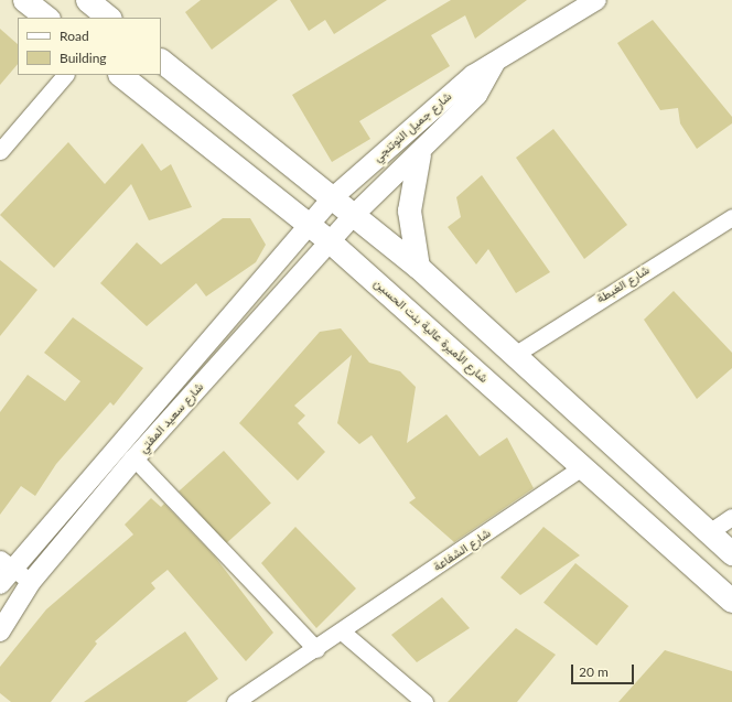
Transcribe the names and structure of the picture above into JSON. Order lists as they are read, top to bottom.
{
  "streets": {
    "main road": ["شارع الأميرة عالية بنت الحسين"],
    "street": [
      "شارع جميل التوتنجي",
      "شارع الغبطة",
      "شارع سعيد المفتي",
      "شارع الشفاعة"
    ]
  },
  "crossings": [
    ["شارع جميل التوتنجي", "شارع سعيد المفتي"],
    ["شارع الأميرة عالية بنت الحسين", "شارع سعيد المفتي"],
    ["شارع الأميرة عالية بنت الحسين", "شارع الشفاعة"]
  ],
  "legend": ["Road", "Building"],
  "scale_bar": "20 m"
}
